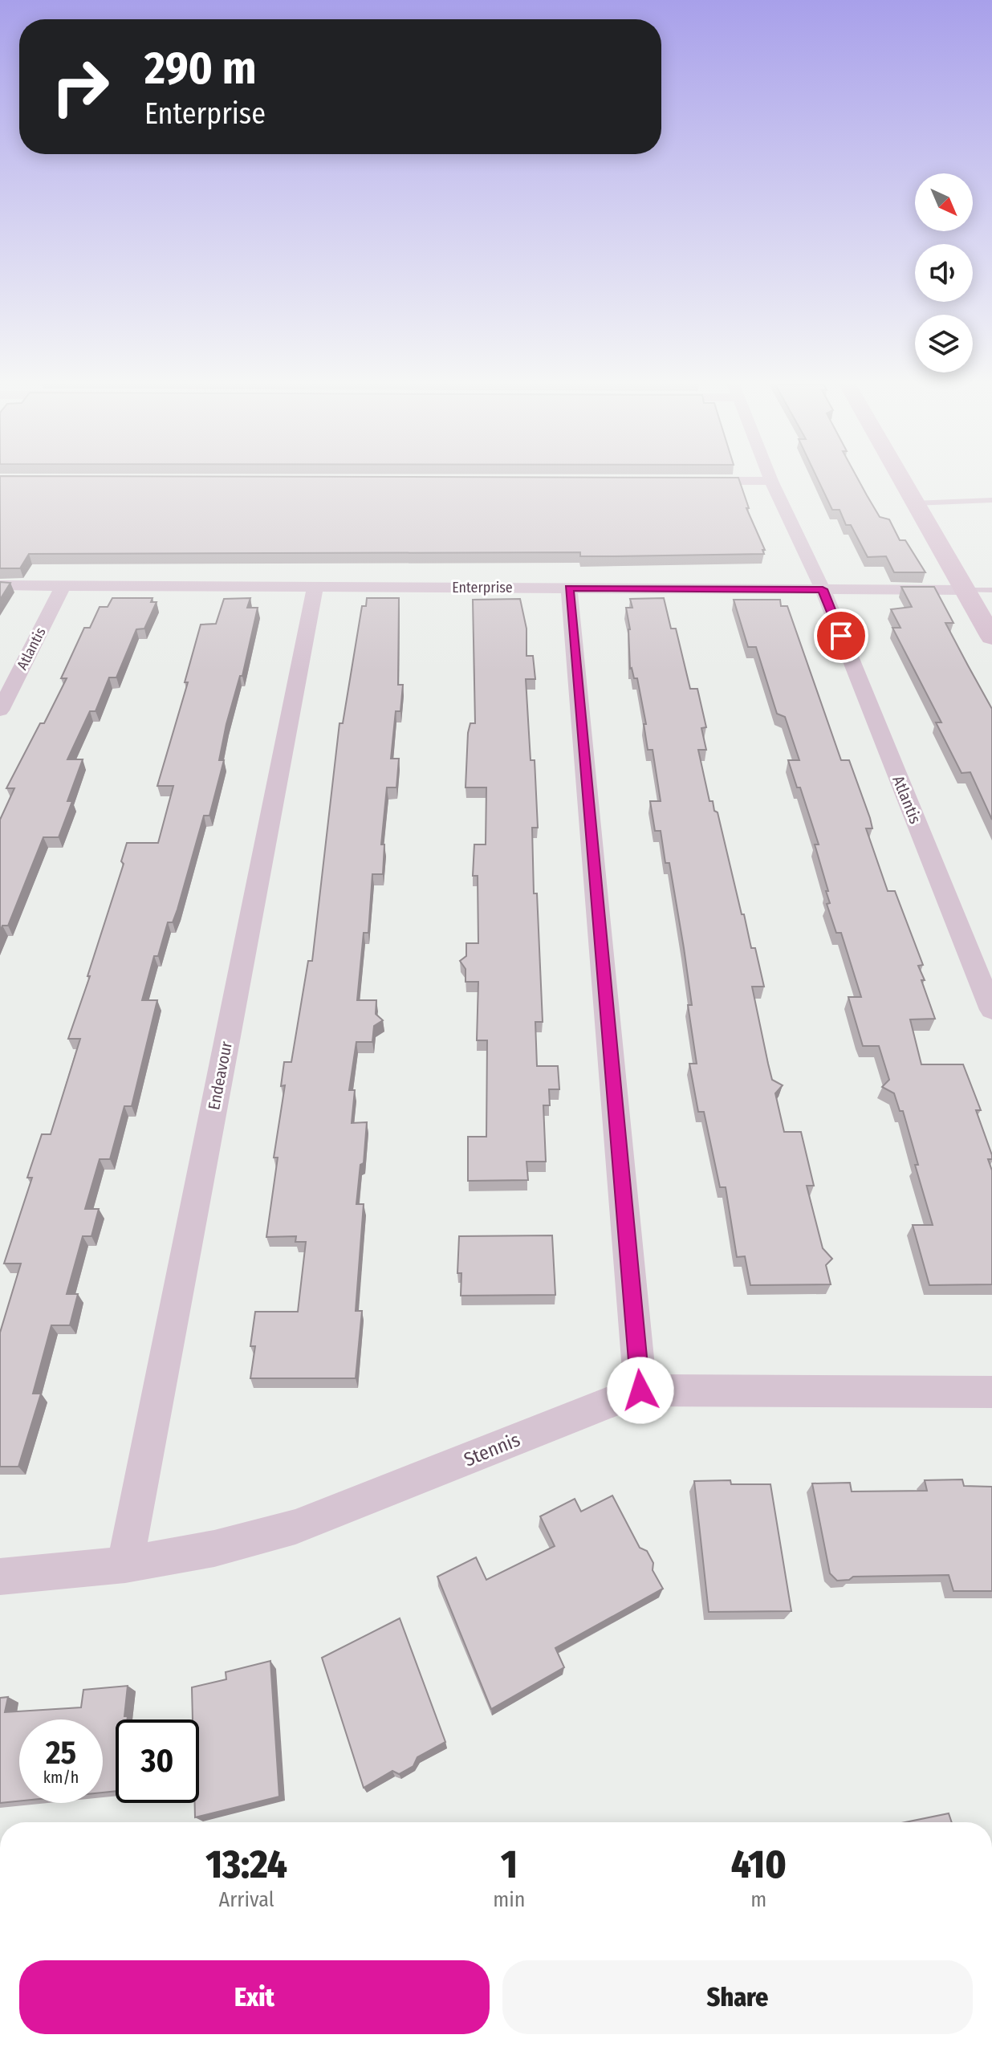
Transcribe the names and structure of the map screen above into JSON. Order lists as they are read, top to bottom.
{
  "streets": {
    "street": [
      "Enterprise",
      "Atlantis",
      "Endeavour",
      "Stennis"
    ]
  },
  "crossings": [
    ["Enterprise", "Atlantis"],
    ["Enterprise", "Endeavour"],
    ["Endeavour", "Stennis"]
  ],
  "north": "bottom right",
  "page": {
    "turn": ["290 m", "Enterprise"],
    "speed": "25 km/h",
    "limit": "30",
    "eta": [
      "13:24",
      "Arrival",
      "1",
      "min",
      "410",
      "m"
    ],
    "buttons": ["Exit", "Share"]
  }
}
